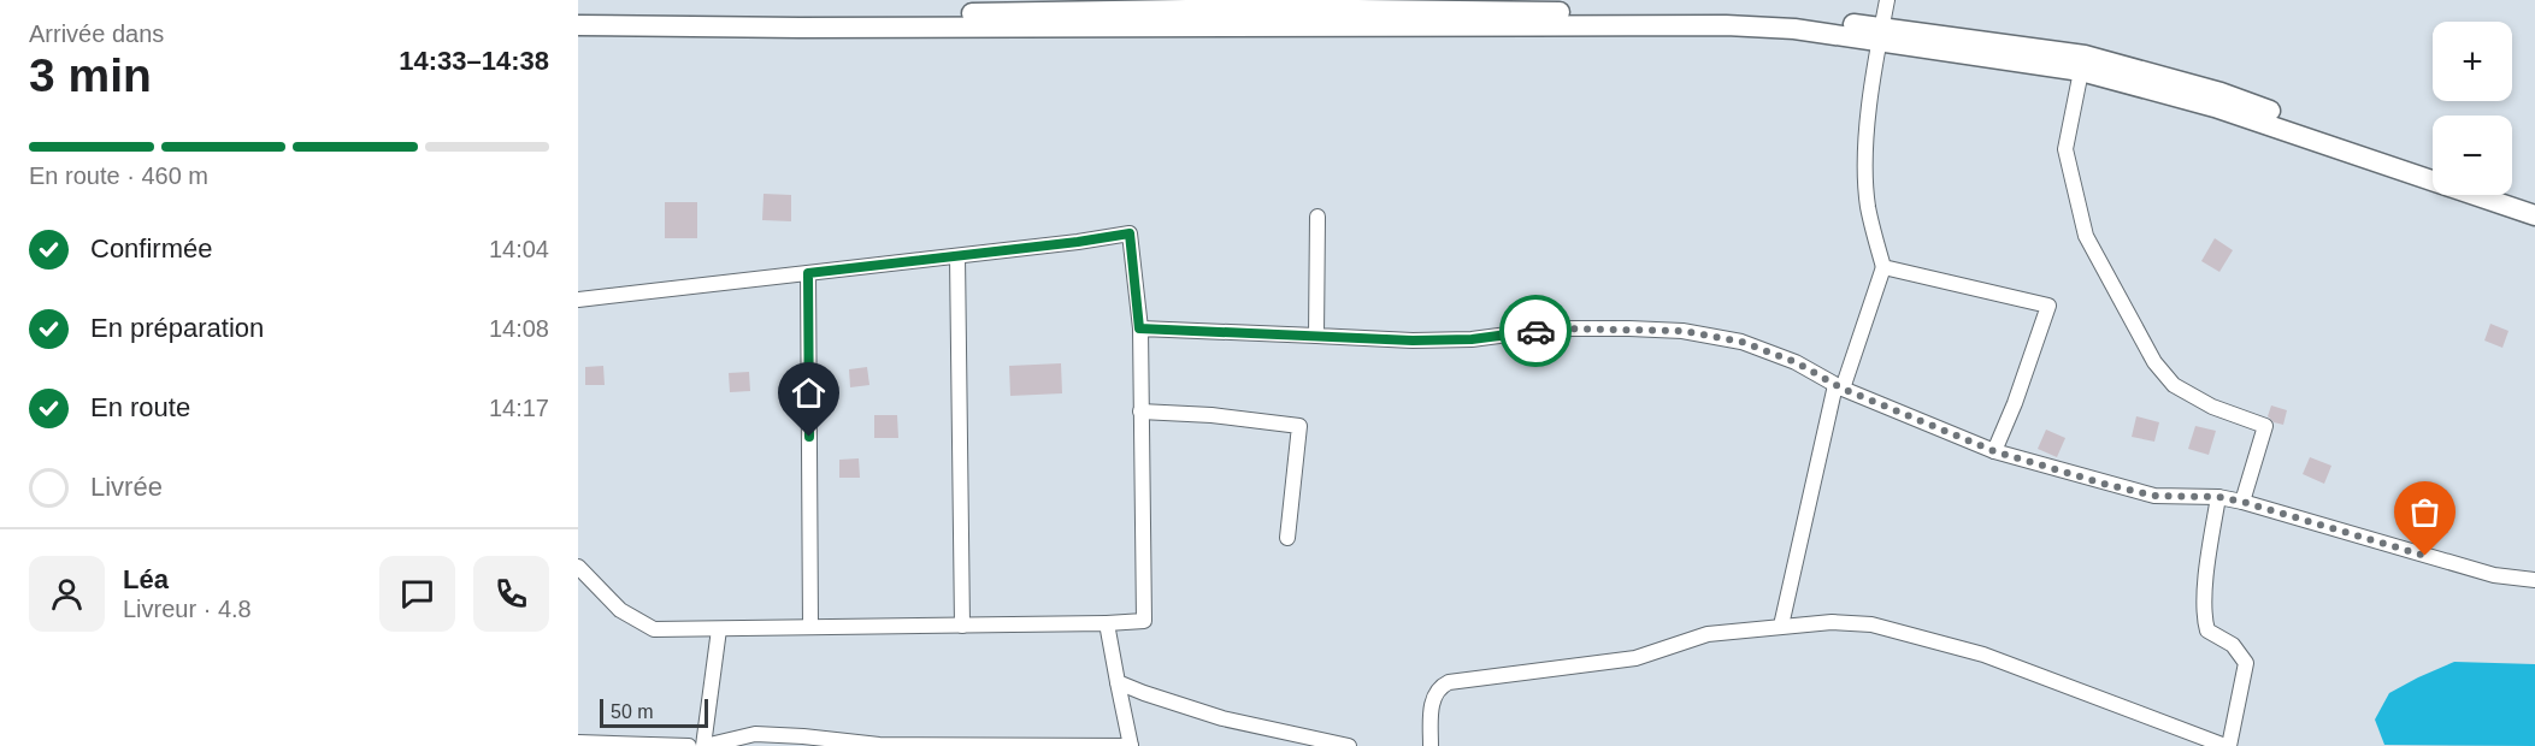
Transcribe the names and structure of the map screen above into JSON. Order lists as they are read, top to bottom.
{
  "scale_bar": "50 m",
  "page": {
    "heading": ["3 min", "Arrivée dans", "14:33–14:38"],
    "panel": ["Léa", "Livreur · 4.8"],
    "map_buttons": ["+", "−"],
    "bar": "En route · 460 m",
    "list": [
      ["Confirmée", "14:04"],
      ["En préparation", "14:08"],
      ["En route", "14:17"],
      "Livrée"
    ],
    "scale": "50 m"
  }
}
